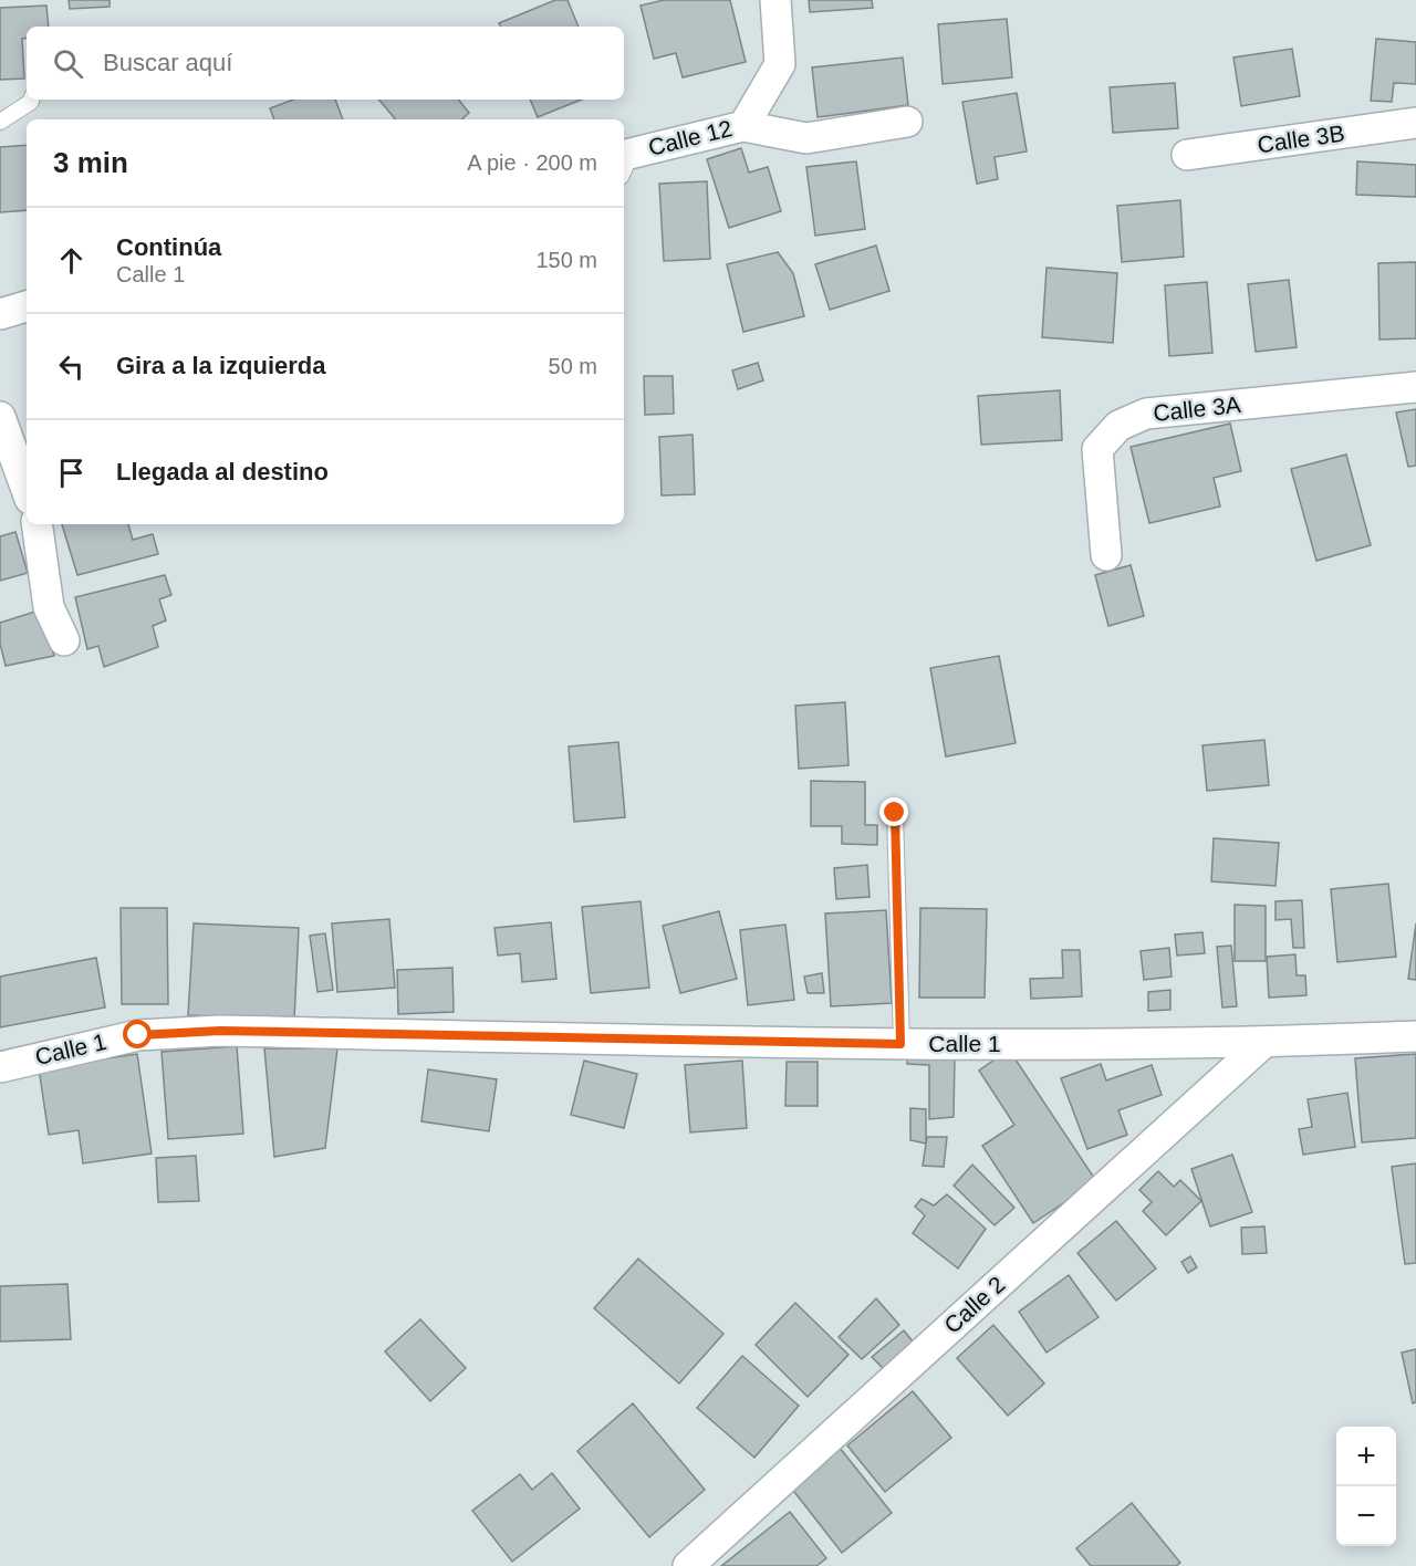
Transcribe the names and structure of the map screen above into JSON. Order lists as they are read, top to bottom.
{
  "streets": {
    "street": [
      "Calle 12",
      "Calle 3B",
      "Calle 3A",
      "Calle 1",
      "Calle 2"
    ]
  },
  "crossings": [
    ["Calle 1", "Calle 2"]
  ],
  "page": {
    "search": "Buscar aquí",
    "heading": ["3 min", "A pie · 200 m"],
    "list": [
      ["Continúa", "Calle 1", "150 m"],
      ["Gira a la izquierda", "50 m"],
      "Llegada al destino"
    ],
    "map_buttons": ["+", "−"]
  }
}
